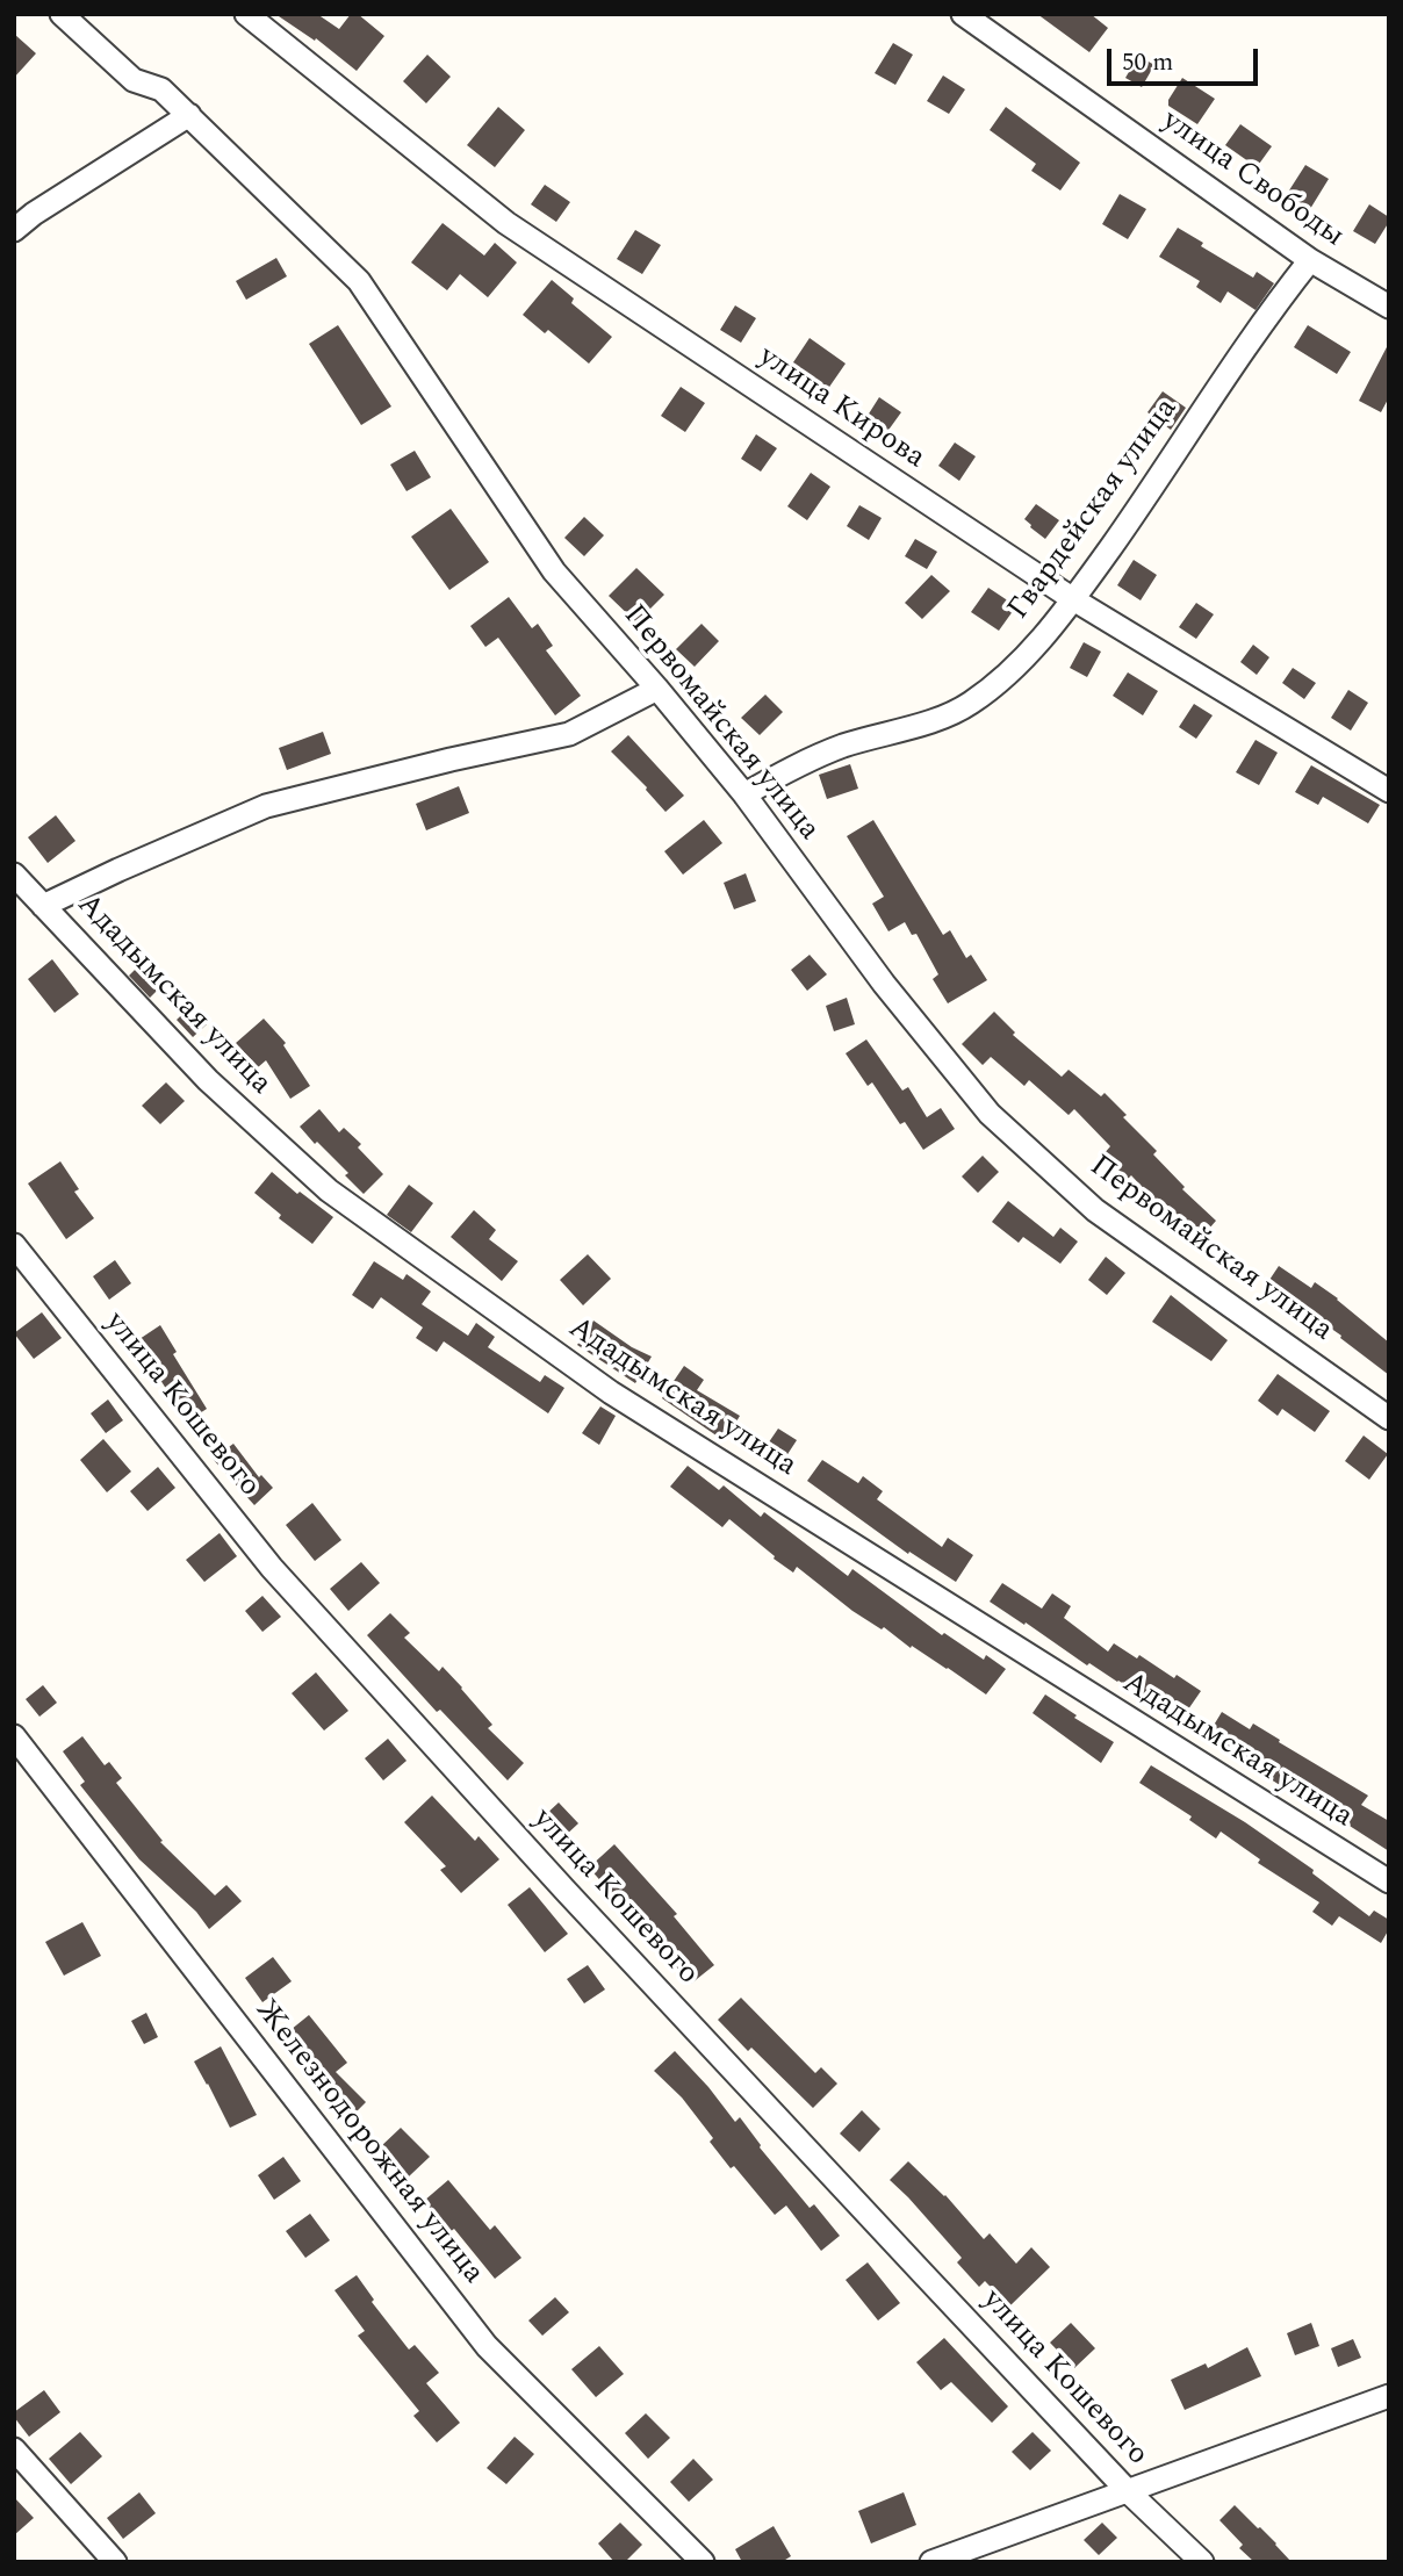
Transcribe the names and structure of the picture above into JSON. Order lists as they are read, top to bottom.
{
  "streets": {
    "street": [
      "улица Свободы",
      "улица Кирова",
      "Гвардейская улица",
      "Первомайская улица",
      "Ададымская улица",
      "улица Кошевого",
      "Железнодорожная улица"
    ]
  },
  "crossings": [
    ["улица Свободы", "Гвардейская улица"],
    ["улица Кирова", "Гвардейская улица"],
    ["Гвардейская улица", "Первомайская улица"]
  ],
  "scale_bar": "50 m"
}
